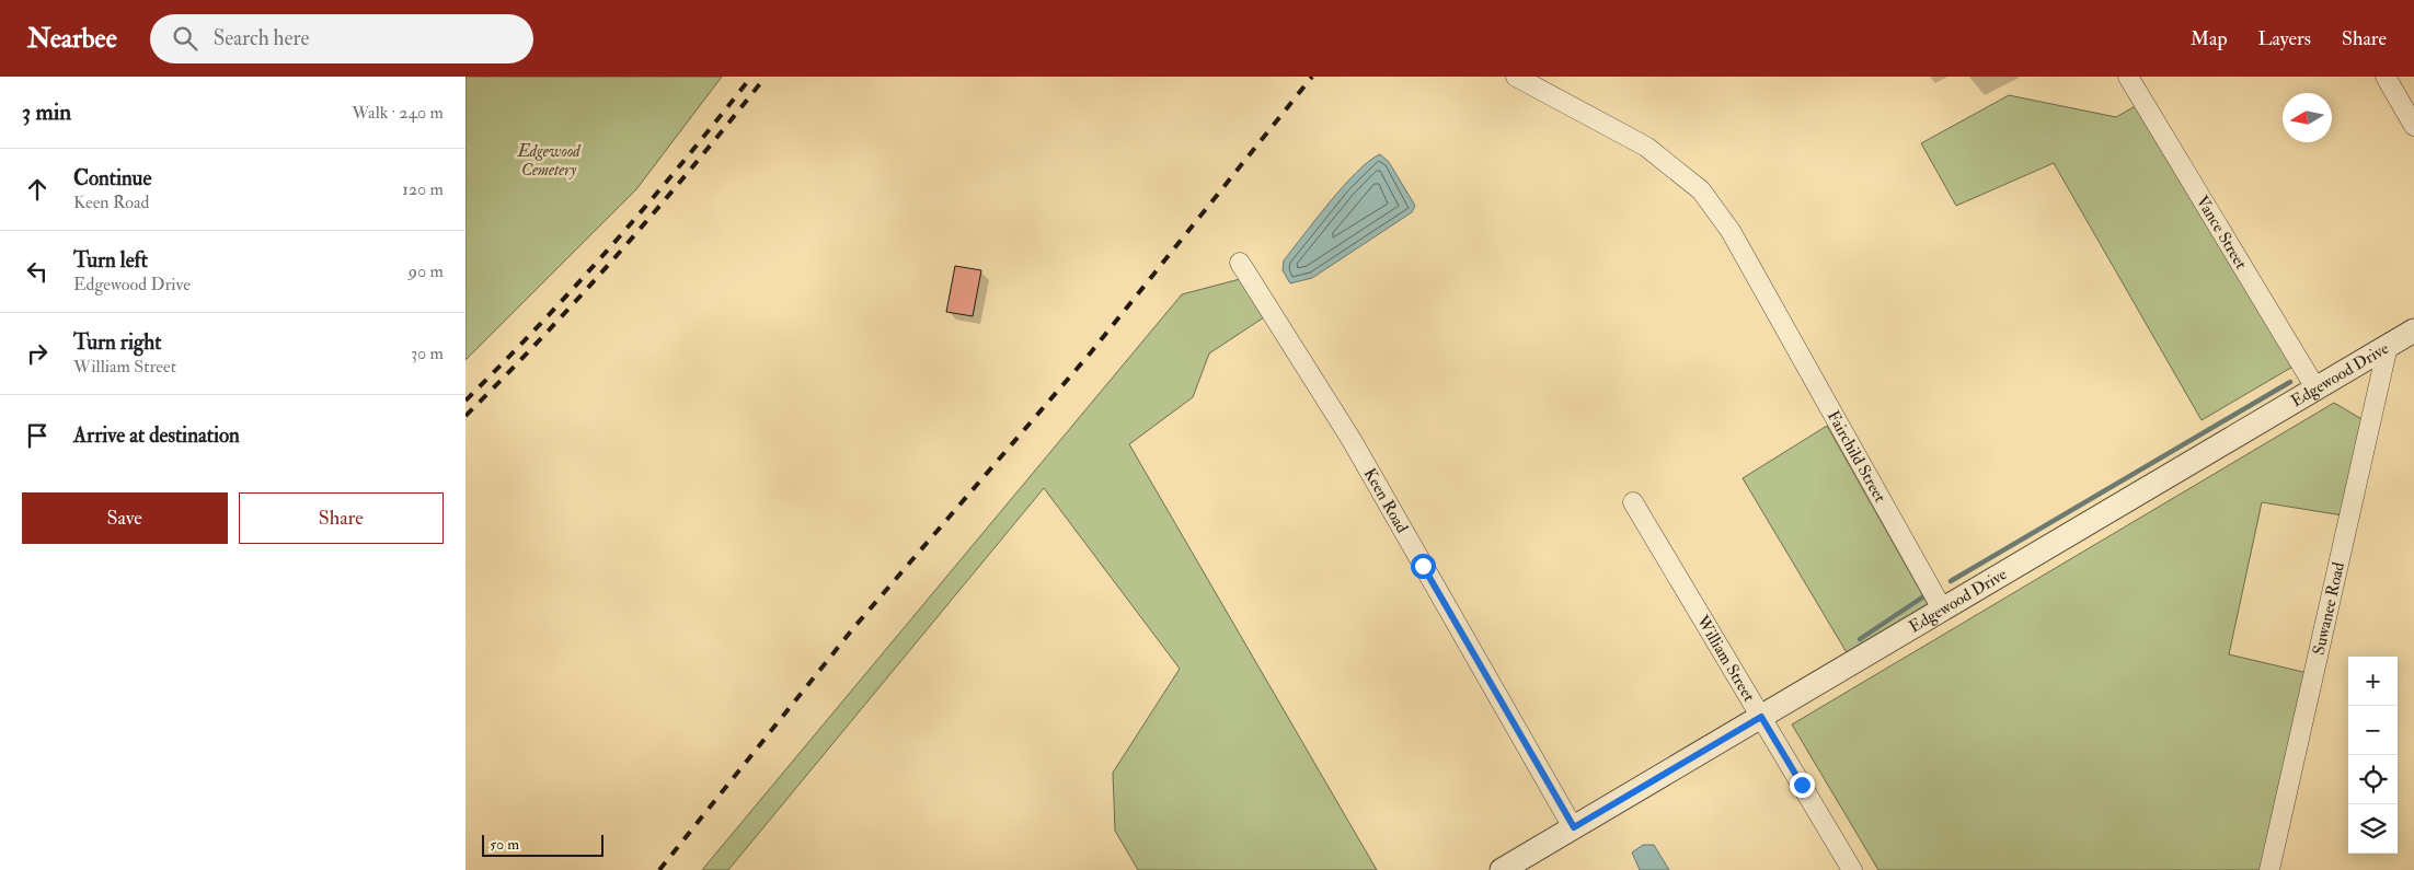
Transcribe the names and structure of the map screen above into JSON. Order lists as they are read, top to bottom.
{
  "streets": {
    "street": [
      "Vance Street",
      "Edgewood Drive",
      "Fairchild Street",
      "Keen Road",
      "Suwanee Road",
      "William Street"
    ]
  },
  "crossings": [
    ["Vance Street", "Edgewood Drive"],
    ["Edgewood Drive", "Fairchild Street"],
    ["Edgewood Drive", "Keen Road"],
    ["Edgewood Drive", "Suwanee Road"],
    ["Edgewood Drive", "William Street"]
  ],
  "parks": ["Edgewood Cemetery"],
  "scale_bar": "50 m",
  "north": "left",
  "page": {
    "header": "Nearbee",
    "search": "Search here",
    "nav": ["Map", "Layers", "Share"],
    "heading": ["3 min", "Walk · 240 m"],
    "list": [
      ["Continue", "Keen Road", "120 m"],
      ["Turn left", "Edgewood Drive", "90 m"],
      ["Turn right", "William Street", "30 m"],
      "Arrive at destination"
    ],
    "buttons": ["Save", "Share"],
    "map_buttons": ["+", "−"],
    "scale": "50 m"
  }
}
